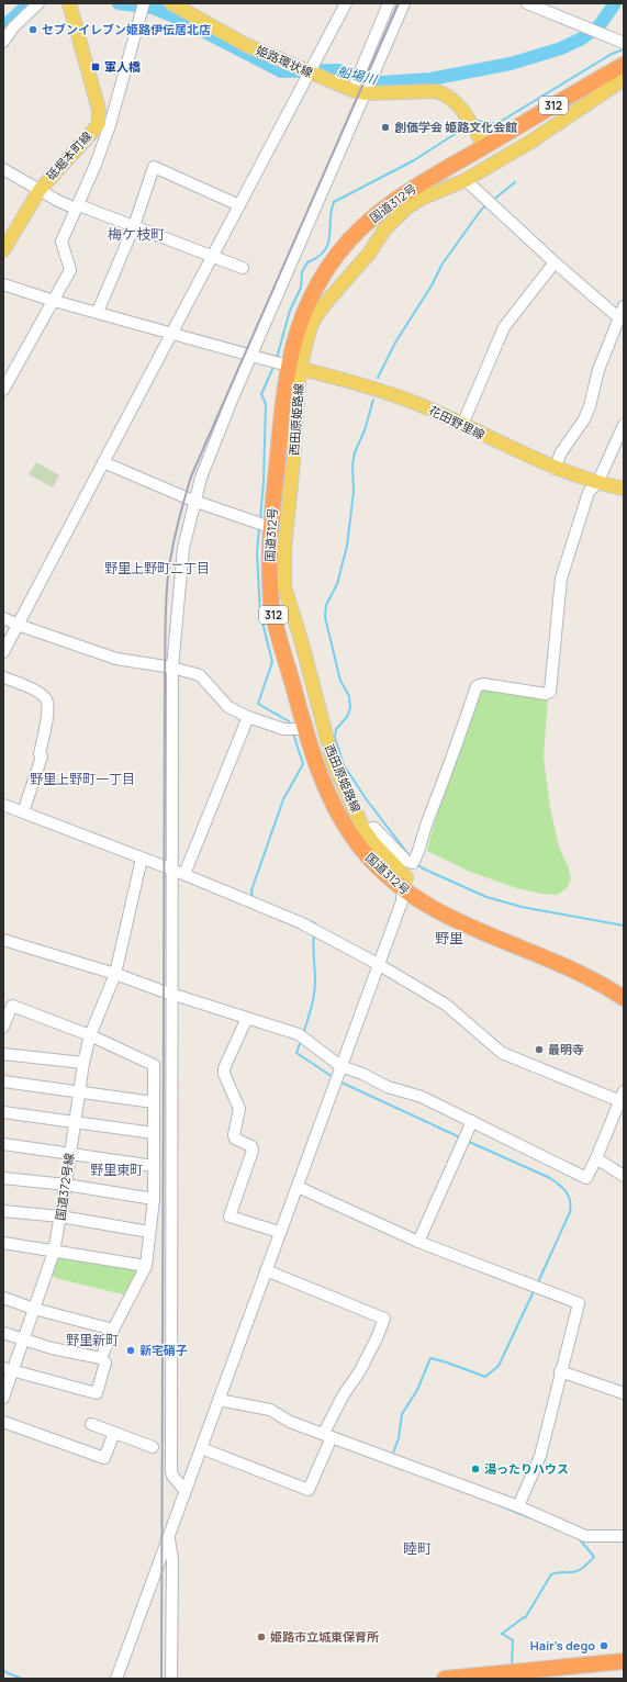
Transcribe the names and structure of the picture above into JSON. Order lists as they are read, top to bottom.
{
  "streets": {
    "highway": ["312", "国道312号"],
    "main road": [
      "姫路環状線",
      "砥堀本町線",
      "西田原姫路線",
      "花田野里線"
    ],
    "street": ["国道372号線"]
  },
  "crossings": [
    ["姫路環状線", "国道312号"],
    ["国道312号", "西田原姫路線"],
    ["国道312号", "花田野里線"],
    ["西田原姫路線", "花田野里線"]
  ],
  "districts": [
    "梅ケ枝町",
    "野里上野町二丁目",
    "野里上野町一丁目",
    "野里",
    "野里東町",
    "野里新町",
    "睦町"
  ],
  "water": ["船場川"],
  "places": {
    "other": [
      "セブンイレブン姫路伊伝居北店",
      "創価学会 姫路文化会館",
      "最明寺",
      "新宅硝子",
      "湯ったりハウス",
      "姫路市立城東保育所",
      "Hair’s dego"
    ],
    "transit": ["軍人橋"]
  }
}
